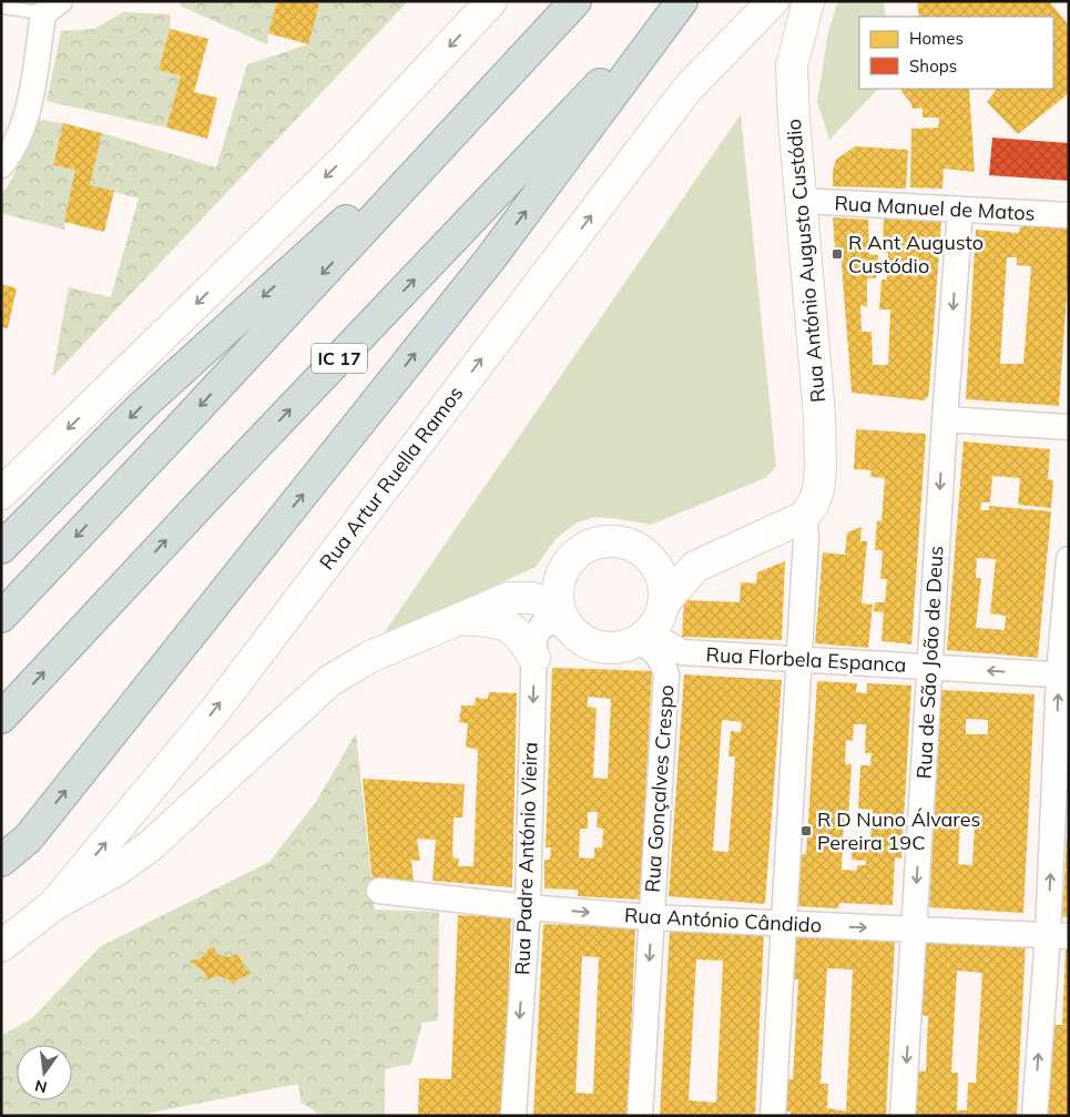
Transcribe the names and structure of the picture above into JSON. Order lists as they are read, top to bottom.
{
  "streets": {
    "highway": ["IC 17"],
    "main road": ["Rua António Augusto Custódio", "Rua Artur Ruella Ramos"],
    "street": [
      "Rua Manuel de Matos",
      "Rua Florbela Espanca",
      "Rua de São João de Deus",
      "Rua Gonçalves Crespo",
      "Rua Padre António Vieira",
      "Rua António Cândido"
    ]
  },
  "crossings": [
    ["Rua Manuel de Matos", "Rua António Augusto Custódio"],
    ["Rua Manuel de Matos", "Rua de São João de Deus"],
    ["Rua Florbela Espanca", "Rua de São João de Deus"],
    ["Rua Florbela Espanca", "Rua Gonçalves Crespo"],
    ["Rua Florbela Espanca", "Rua Padre António Vieira"],
    ["Rua de São João de Deus", "Rua António Cândido"],
    ["Rua Gonçalves Crespo", "Rua Padre António Vieira"],
    ["Rua Gonçalves Crespo", "Rua António Cândido"],
    ["Rua Padre António Vieira", "Rua António Cândido"]
  ],
  "one_way": ["Rua Padre António Vieira", "Rua António Cândido"],
  "places": {
    "transit": ["R Ant Augusto Custódio", "R D Nuno Álvares Pereira 19C"]
  },
  "legend": ["Homes", "Shops"],
  "north": "bottom"
}
